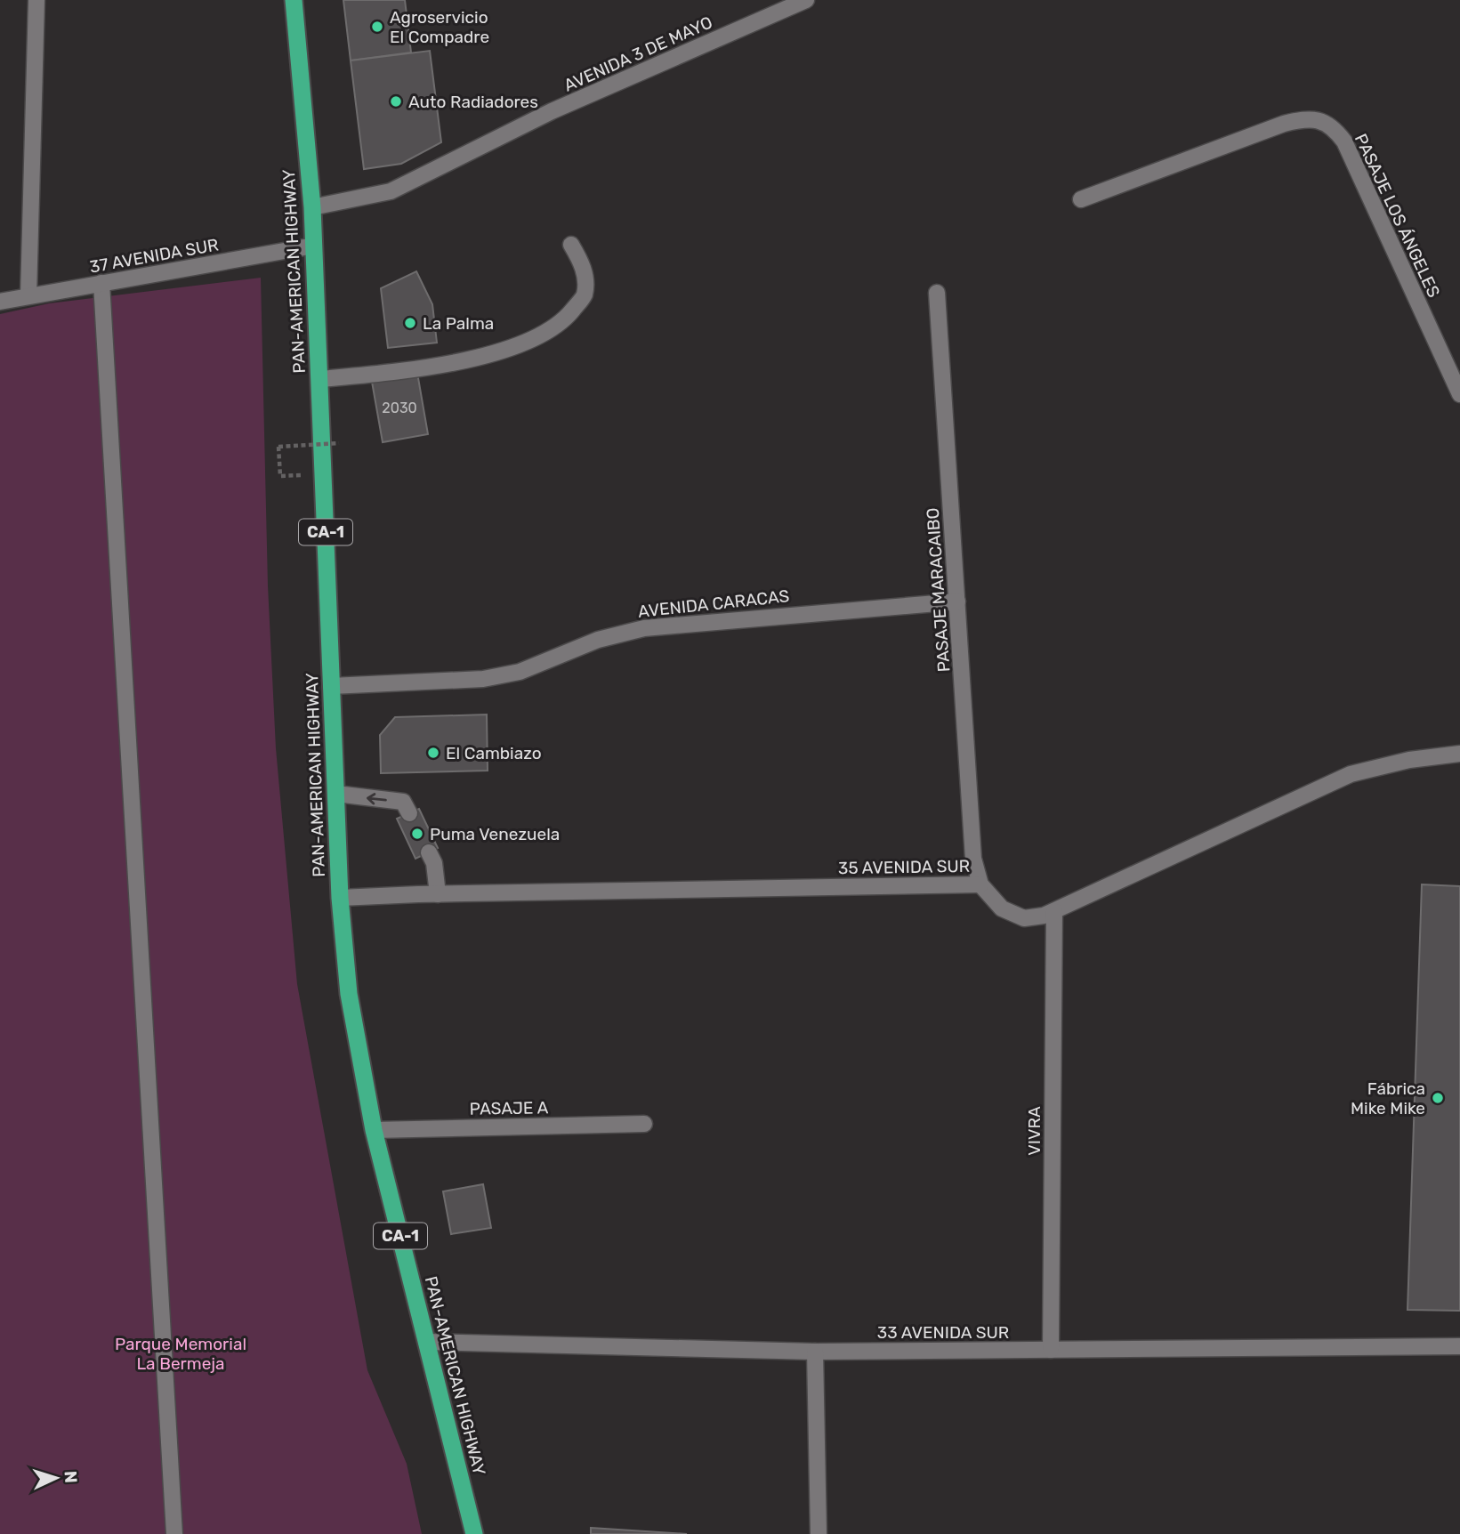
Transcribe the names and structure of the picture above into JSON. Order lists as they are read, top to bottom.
{
  "streets": {
    "highway": ["PAN-AMERICAN HIGHWAY", "CA-1"],
    "street": [
      "AVENIDA 3 DE MAYO",
      "PASAJE LOS ÁNGELES",
      "37 AVENIDA SUR",
      "PASAJE MARACAIBO",
      "AVENIDA CARACAS",
      "35 AVENIDA SUR",
      "PASAJE A",
      "VIVRA",
      "33 AVENIDA SUR"
    ]
  },
  "crossings": [
    ["AVENIDA 3 DE MAYO", "PAN-AMERICAN HIGHWAY"],
    ["37 AVENIDA SUR", "PAN-AMERICAN HIGHWAY"],
    ["PAN-AMERICAN HIGHWAY", "AVENIDA CARACAS"],
    ["PAN-AMERICAN HIGHWAY", "35 AVENIDA SUR"],
    ["PAN-AMERICAN HIGHWAY", "PASAJE A"],
    ["PAN-AMERICAN HIGHWAY", "33 AVENIDA SUR"],
    ["PASAJE MARACAIBO", "AVENIDA CARACAS"],
    ["PASAJE MARACAIBO", "35 AVENIDA SUR"],
    ["35 AVENIDA SUR", "VIVRA"],
    ["VIVRA", "33 AVENIDA SUR"]
  ],
  "parks": ["Parque Memorial La Bermeja"],
  "places": [
    "Agroservicio El Compadre",
    "Auto Radiadores",
    "La Palma",
    "El Cambiazo",
    "Puma Venezuela",
    "Fábrica Mike Mike"
  ],
  "house_numbers": ["2030"],
  "north": "right"
}
